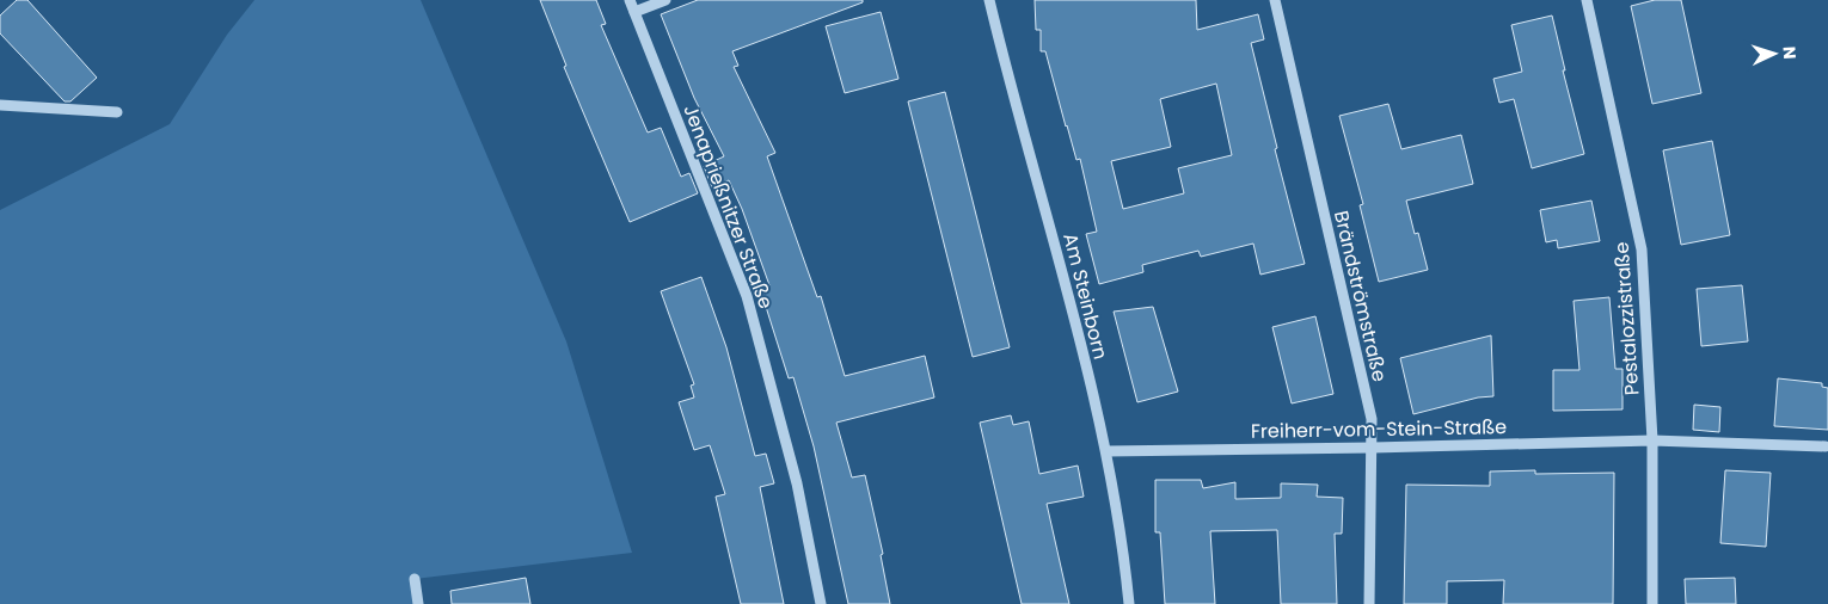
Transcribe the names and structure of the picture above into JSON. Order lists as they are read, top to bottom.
{
  "streets": {
    "street": [
      "Jenaprießnitzer Straße",
      "Am Steinborn",
      "Brändströmstraße",
      "Pestalozzistraße",
      "Freiherr-vom-Stein-Straße"
    ]
  },
  "crossings": [
    ["Am Steinborn", "Freiherr-vom-Stein-Straße"],
    ["Brändströmstraße", "Freiherr-vom-Stein-Straße"],
    ["Pestalozzistraße", "Freiherr-vom-Stein-Straße"]
  ],
  "north": "right"
}
